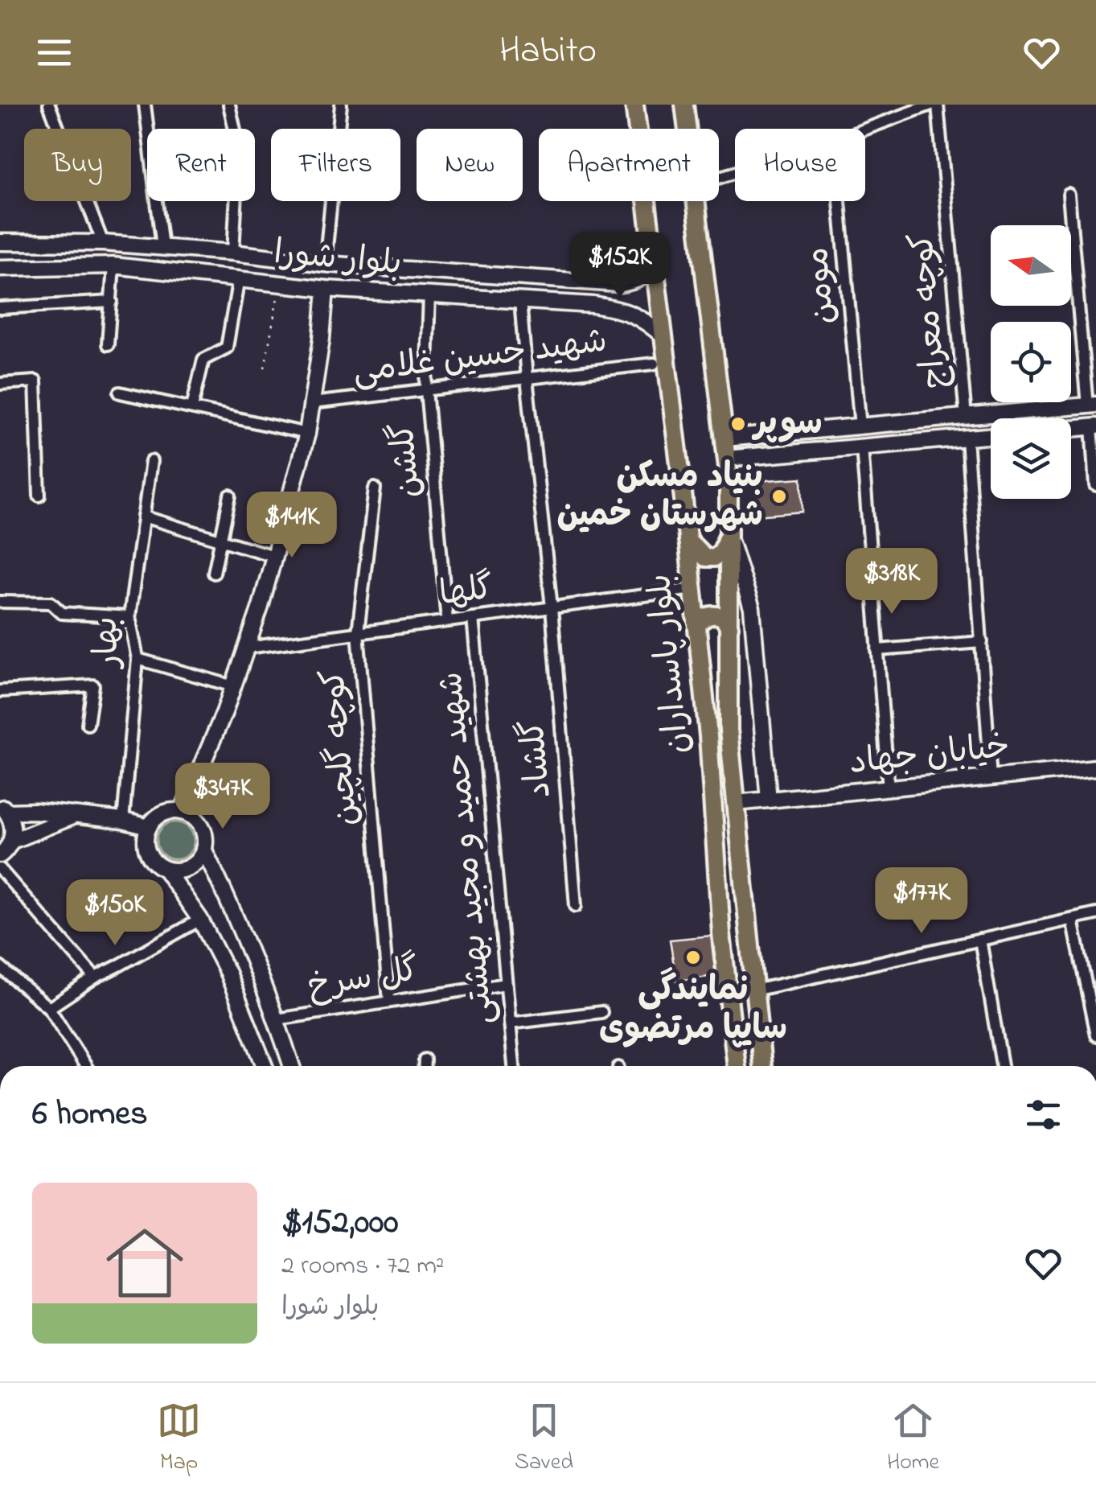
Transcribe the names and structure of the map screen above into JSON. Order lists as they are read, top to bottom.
{
  "streets": {
    "main road": ["بلوار شورا", "بلوار پاسداران", "خیابان جهاد"],
    "street": [
      "مومن",
      "کوچه معراج",
      "شهید حسین غلامی",
      "گلشن",
      "گلها",
      "بهار",
      "کوچه گلچین",
      "گلشاد",
      "شهید حمید و مجید بهشتی",
      "گل سرخ"
    ]
  },
  "crossings": [
    ["بلوار شورا", "گلشن"],
    ["بلوار شورا", "بلوار پاسداران"],
    ["بلوار شورا", "گلشاد"],
    ["شهید حسین غلامی", "گلشن"],
    ["شهید حسین غلامی", "گلشاد"],
    ["گلشن", "گلها"],
    ["گلها", "بلوار پاسداران"],
    ["گلها", "کوچه گلچین"],
    ["گلها", "گلشاد"],
    ["گلها", "شهید حمید و مجید بهشتی"],
    ["بلوار پاسداران", "خیابان جهاد"],
    ["کوچه گلچین", "گل سرخ"],
    ["شهید حمید و مجید بهشتی", "گل سرخ"]
  ],
  "places": ["سوپر", "بنیاد مسکن شهرستان خمین", "نمایندگی سایپا مرتضوی"],
  "north": "left",
  "page": {
    "header": "Habito",
    "chip": [
      "Buy",
      "Rent",
      "Filters",
      "New",
      "Apartment",
      "House"
    ],
    "price": [
      "$152K",
      "$141K",
      "$318K",
      "$347K",
      "$177K",
      "$150K"
    ],
    "heading": "6 homes",
    "list": [
      {
        "name": "$152,000",
        "note": "2 rooms · 72 m² · بلوار شورا"
      }
    ],
    "tabs": ["Map", "Saved", "Home"]
  }
}
